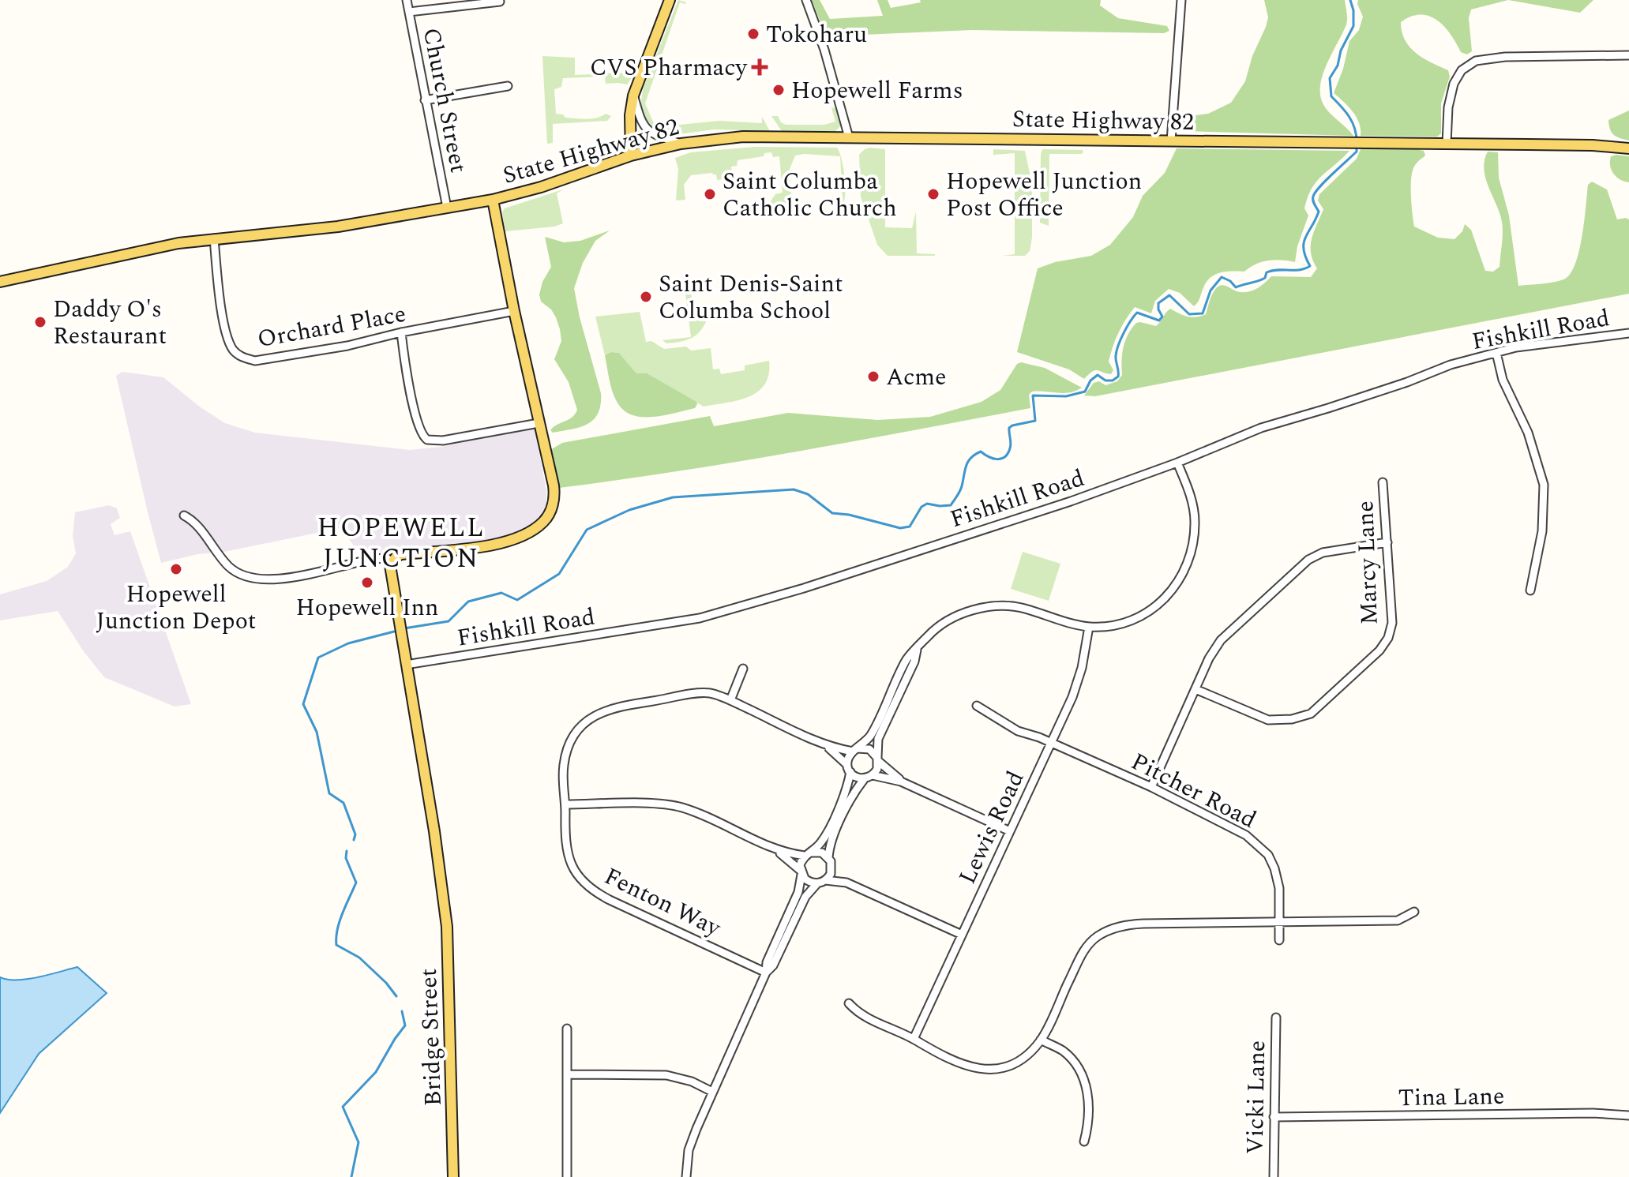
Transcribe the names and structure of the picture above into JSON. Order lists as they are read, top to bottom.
{
  "streets": {
    "main road": ["State Highway 82", "Bridge Street"],
    "street": [
      "Church Street",
      "Orchard Place",
      "Fishkill Road",
      "Marcy Lane",
      "Pitcher Road",
      "Lewis Road",
      "Fenton Way",
      "Tina Lane",
      "Vicki Lane"
    ]
  },
  "crossings": [
    ["Church Street", "State Highway 82"],
    ["State Highway 82", "Orchard Place"],
    ["Fishkill Road", "Bridge Street"],
    ["Pitcher Road", "Lewis Road"],
    ["Tina Lane", "Vicki Lane"]
  ],
  "districts": ["HOPEWELL JUNCTION"],
  "places": {
    "other": [
      "Tokoharu",
      "Hopewell Farms",
      "Saint Columba Catholic Church",
      "Hopewell Junction Post Office",
      "Saint Denis-Saint Columba School",
      "Daddy O's Restaurant",
      "Acme",
      "Hopewell Junction Depot",
      "Hopewell Inn"
    ],
    "health": ["CVS Pharmacy"]
  }
}
